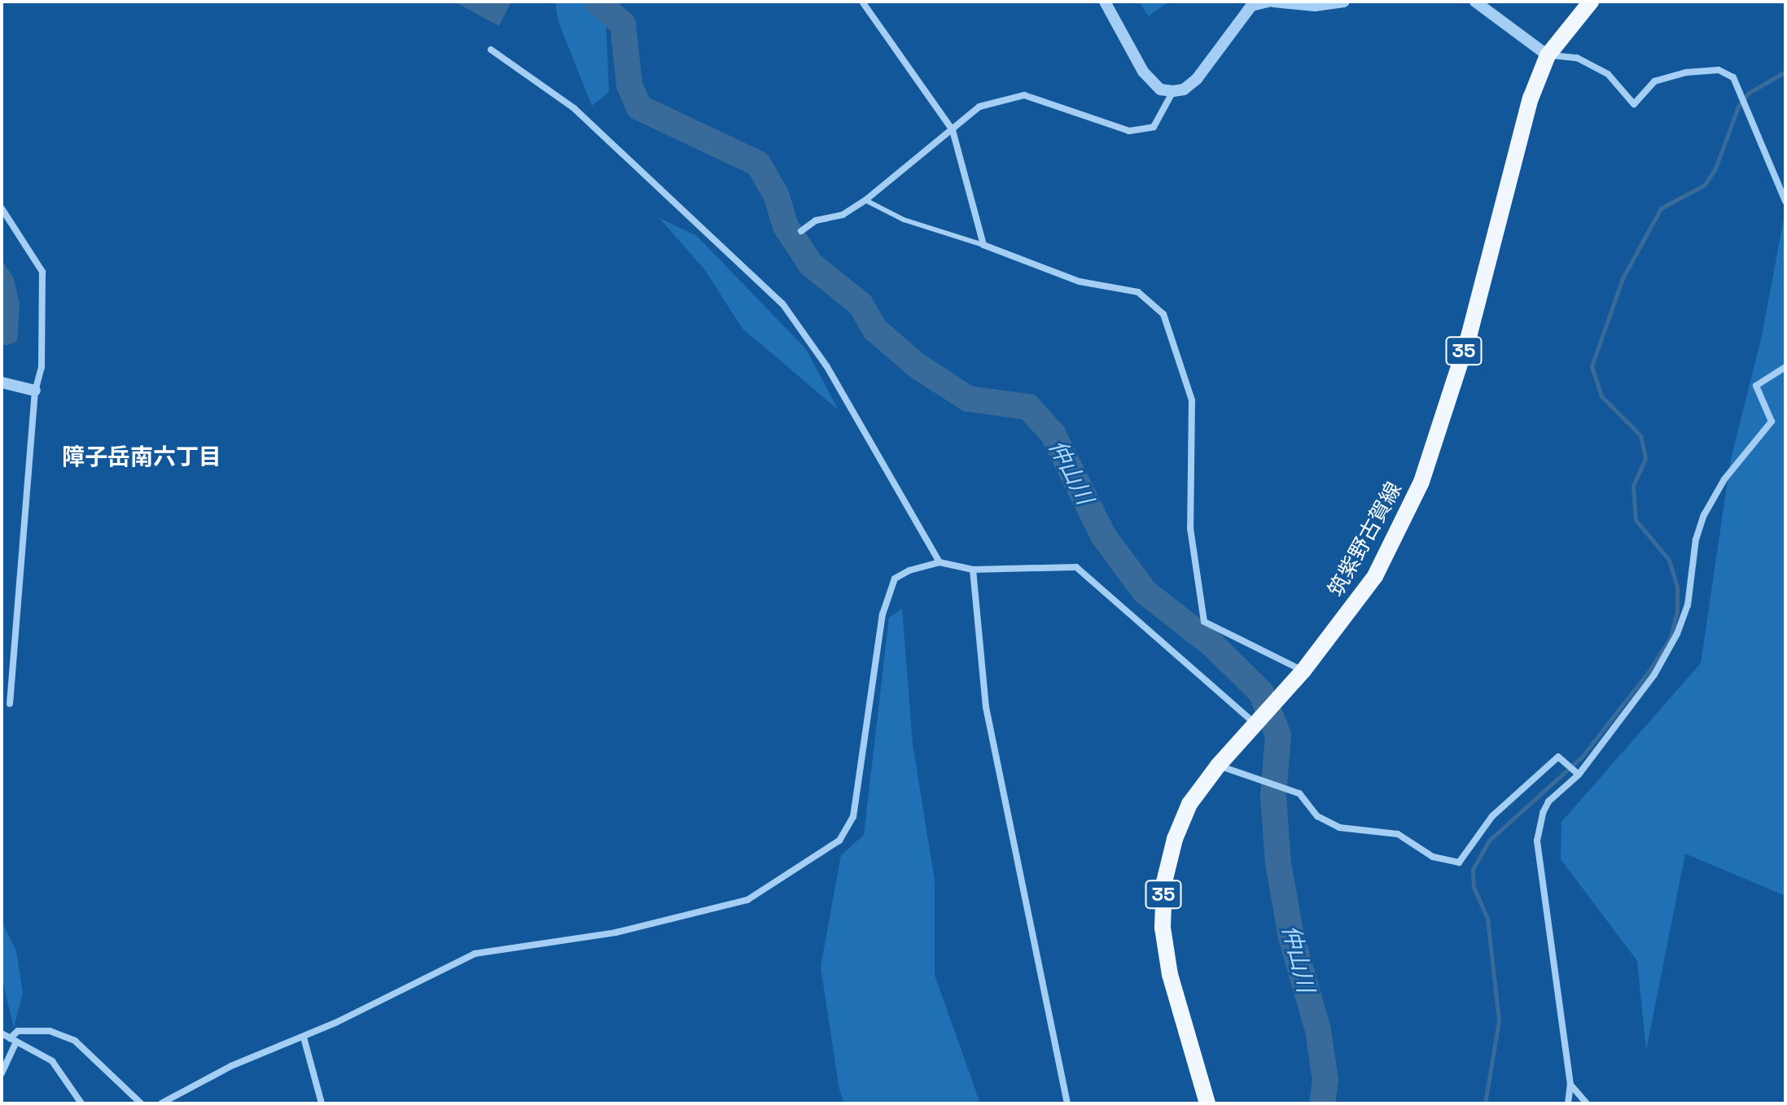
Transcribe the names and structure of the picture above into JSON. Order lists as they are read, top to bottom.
{
  "streets": {
    "main road": ["35", "筑紫野古賀線"]
  },
  "districts": ["障子岳南六丁目"],
  "water": ["仲山川"]
}
